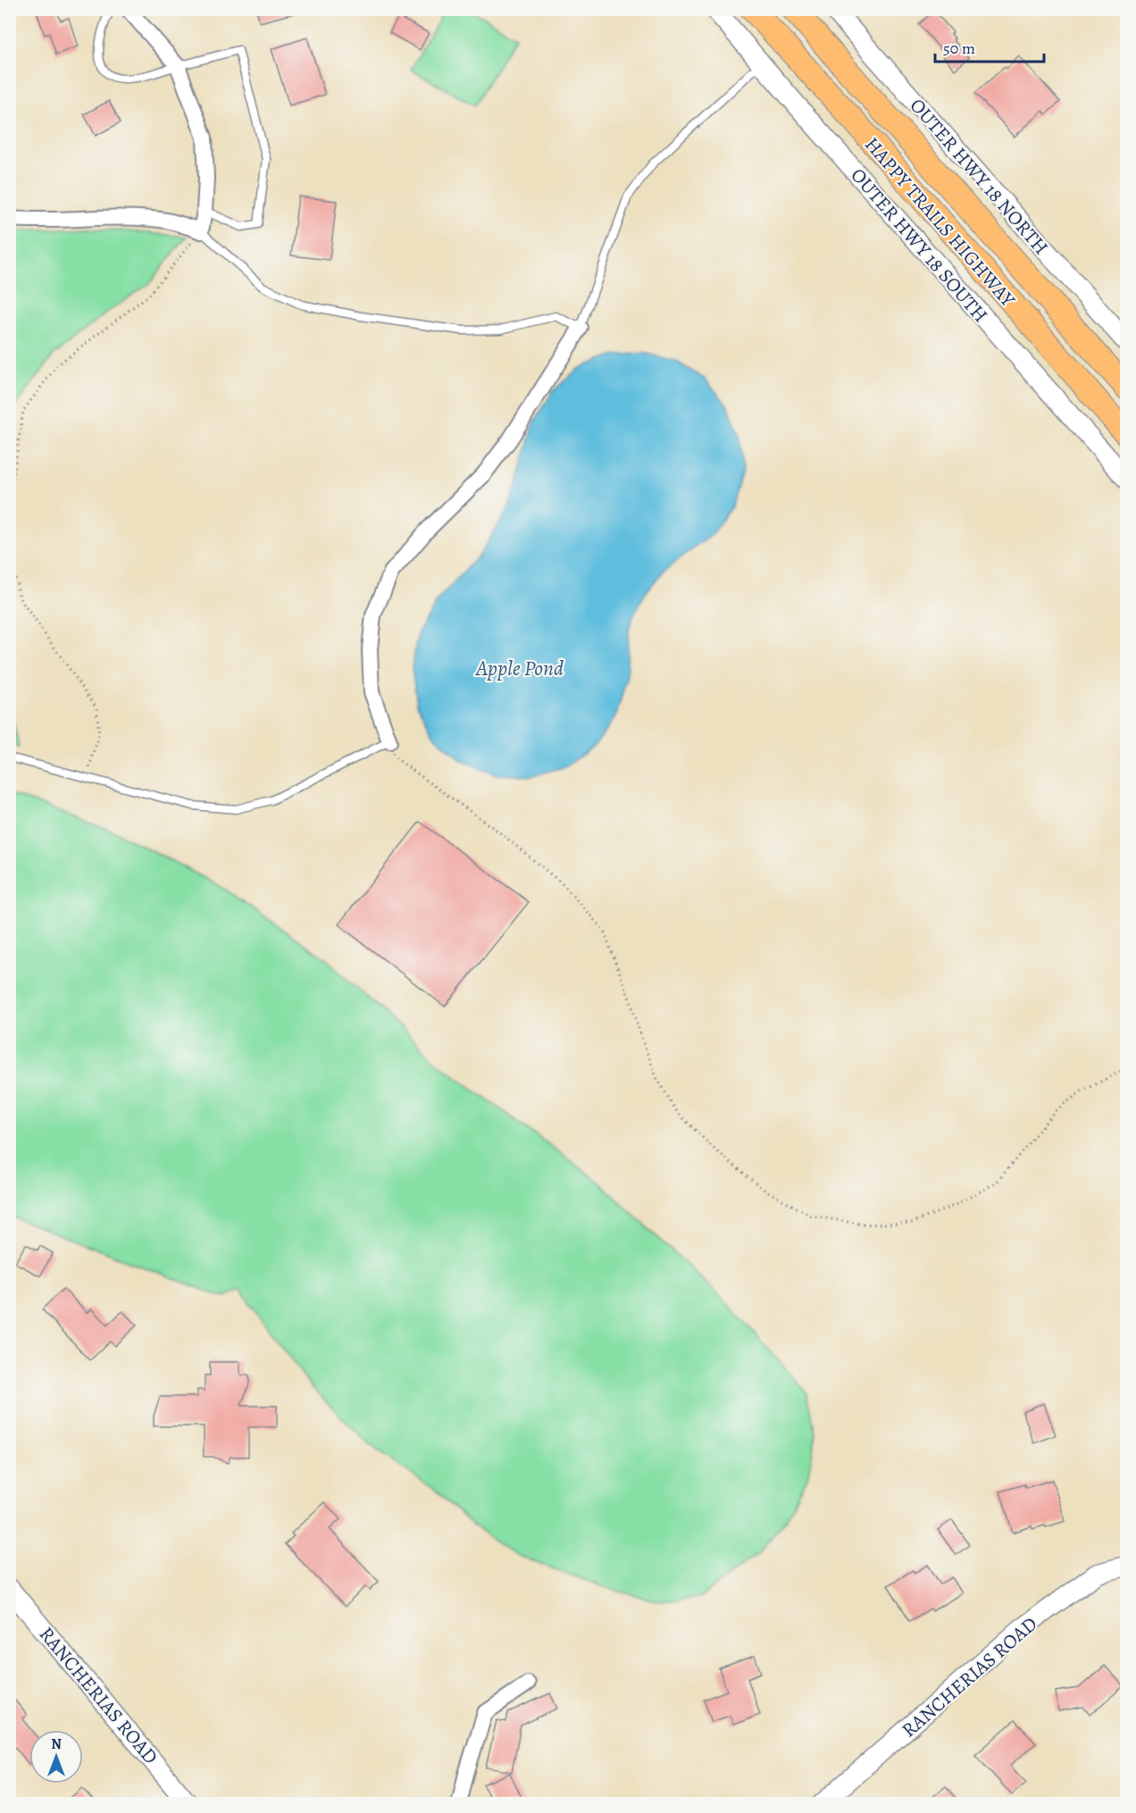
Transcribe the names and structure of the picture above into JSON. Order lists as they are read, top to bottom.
{
  "streets": {
    "main road": ["HAPPY TRAILS HIGHWAY"],
    "street": ["OUTER HWY 18 NORTH", "OUTER HWY 18 SOUTH", "RANCHERIAS ROAD"]
  },
  "water": ["Apple Pond"],
  "scale_bar": "50 m",
  "north": "top"
}
